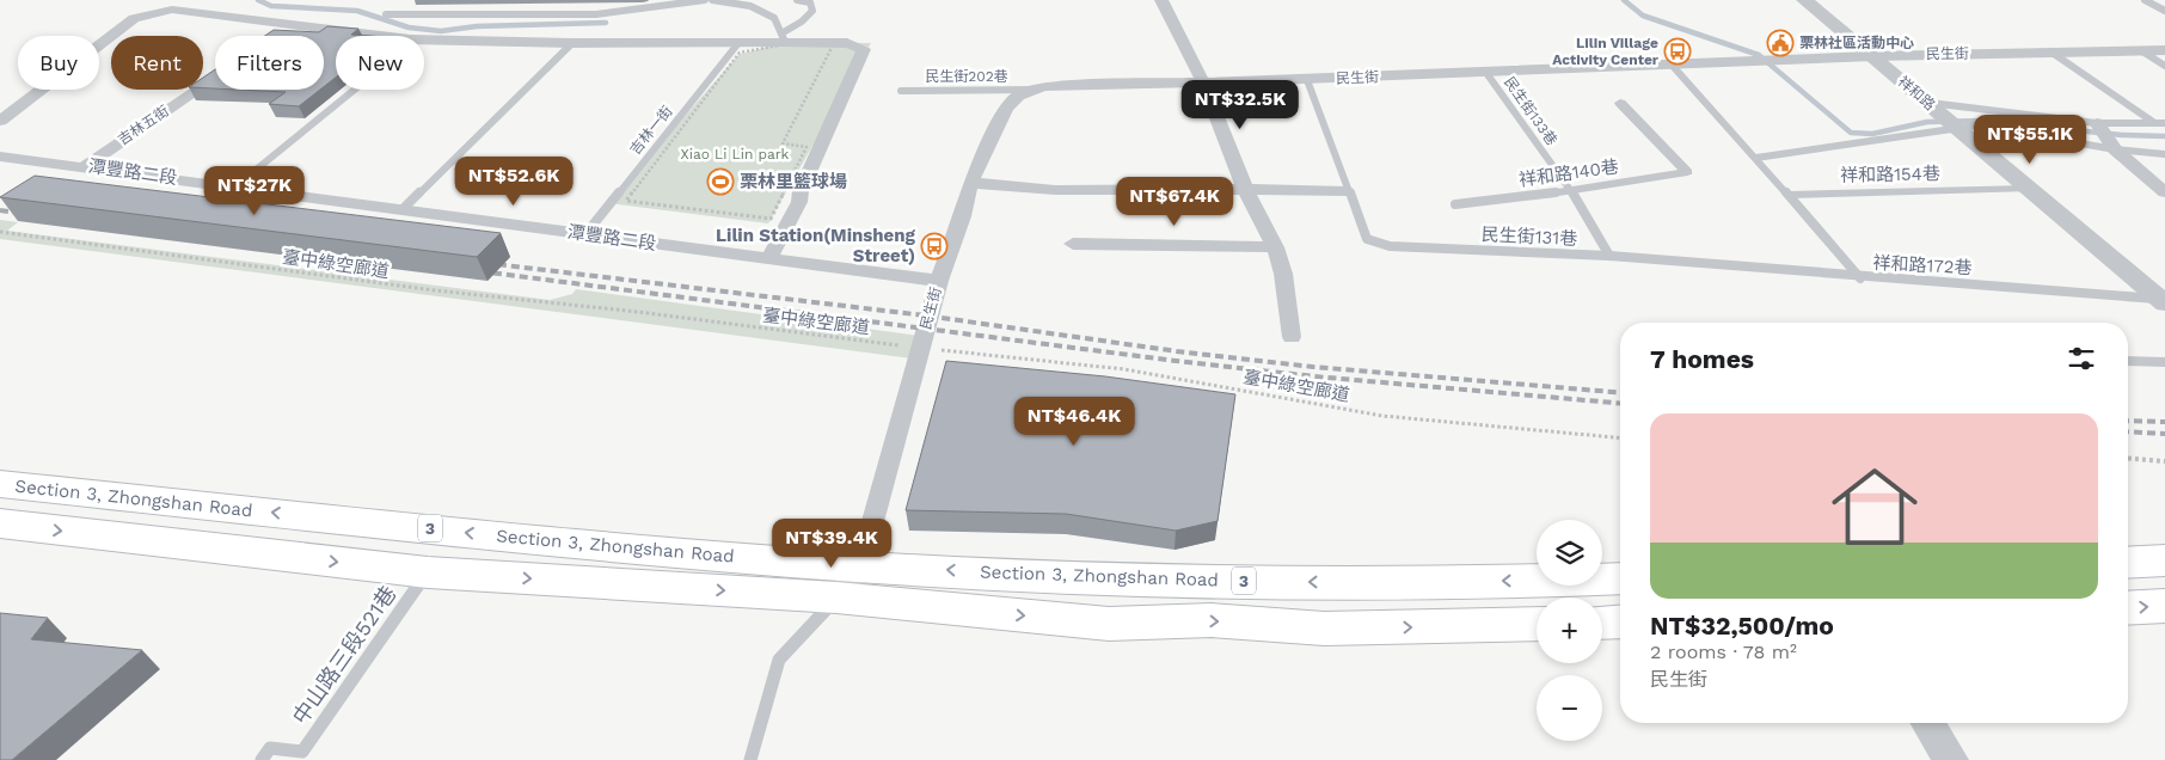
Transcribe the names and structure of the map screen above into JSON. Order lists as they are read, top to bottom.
{
  "streets": {
    "main road": ["Section 3, Zhongshan Road", "3"],
    "street": [
      "民生街",
      "祥和路",
      "吉林五街",
      "潭豐路二段",
      "祥和路154巷"
    ],
    "lane": [
      "民生街202巷",
      "民生街133巷",
      "吉林一街",
      "祥和路140巷",
      "民生街131巷",
      "祥和路172巷",
      "中山路三段521巷"
    ],
    "path": ["臺中綠空廊道"]
  },
  "crossings": [
    ["民生街", "民生街202巷"],
    ["民生街", "祥和路"],
    ["民生街", "民生街133巷"],
    ["民生街", "潭豐路二段"],
    ["民生街", "民生街131巷"],
    ["民生街", "臺中綠空廊道"],
    ["民生街", "祥和路172巷"],
    ["民生街", "Section 3, Zhongshan Road"],
    ["祥和路", "祥和路154巷"],
    ["祥和路", "祥和路172巷"],
    ["民生街133巷", "祥和路140巷"],
    ["民生街133巷", "民生街131巷"],
    ["吉林五街", "潭豐路二段"],
    ["吉林一街", "潭豐路二段"],
    ["祥和路154巷", "祥和路172巷"],
    ["民生街131巷", "祥和路172巷"],
    ["Section 3, Zhongshan Road", "中山路三段521巷"]
  ],
  "parks": ["Xiao Li Lin park"],
  "places": {
    "public building": ["栗林社區活動中心"],
    "bus stop": ["Lilin Village Activity Center", "Lilin Station(Minsheng Street)"],
    "sports": ["栗林里籃球場"]
  },
  "page": {
    "chip": [
      "Buy",
      "Rent",
      "Filters",
      "New"
    ],
    "price": [
      "NT$32.5K",
      "NT$55.1K",
      "NT$52.6K",
      "NT$27K",
      "NT$67.4K",
      "NT$46.4K",
      "NT$39.4K"
    ],
    "heading": "7 homes",
    "list": [
      {
        "name": "NT$32,500/mo",
        "note": "2 rooms · 78 m² · 民生街"
      }
    ],
    "map_buttons": ["+", "−"]
  }
}
